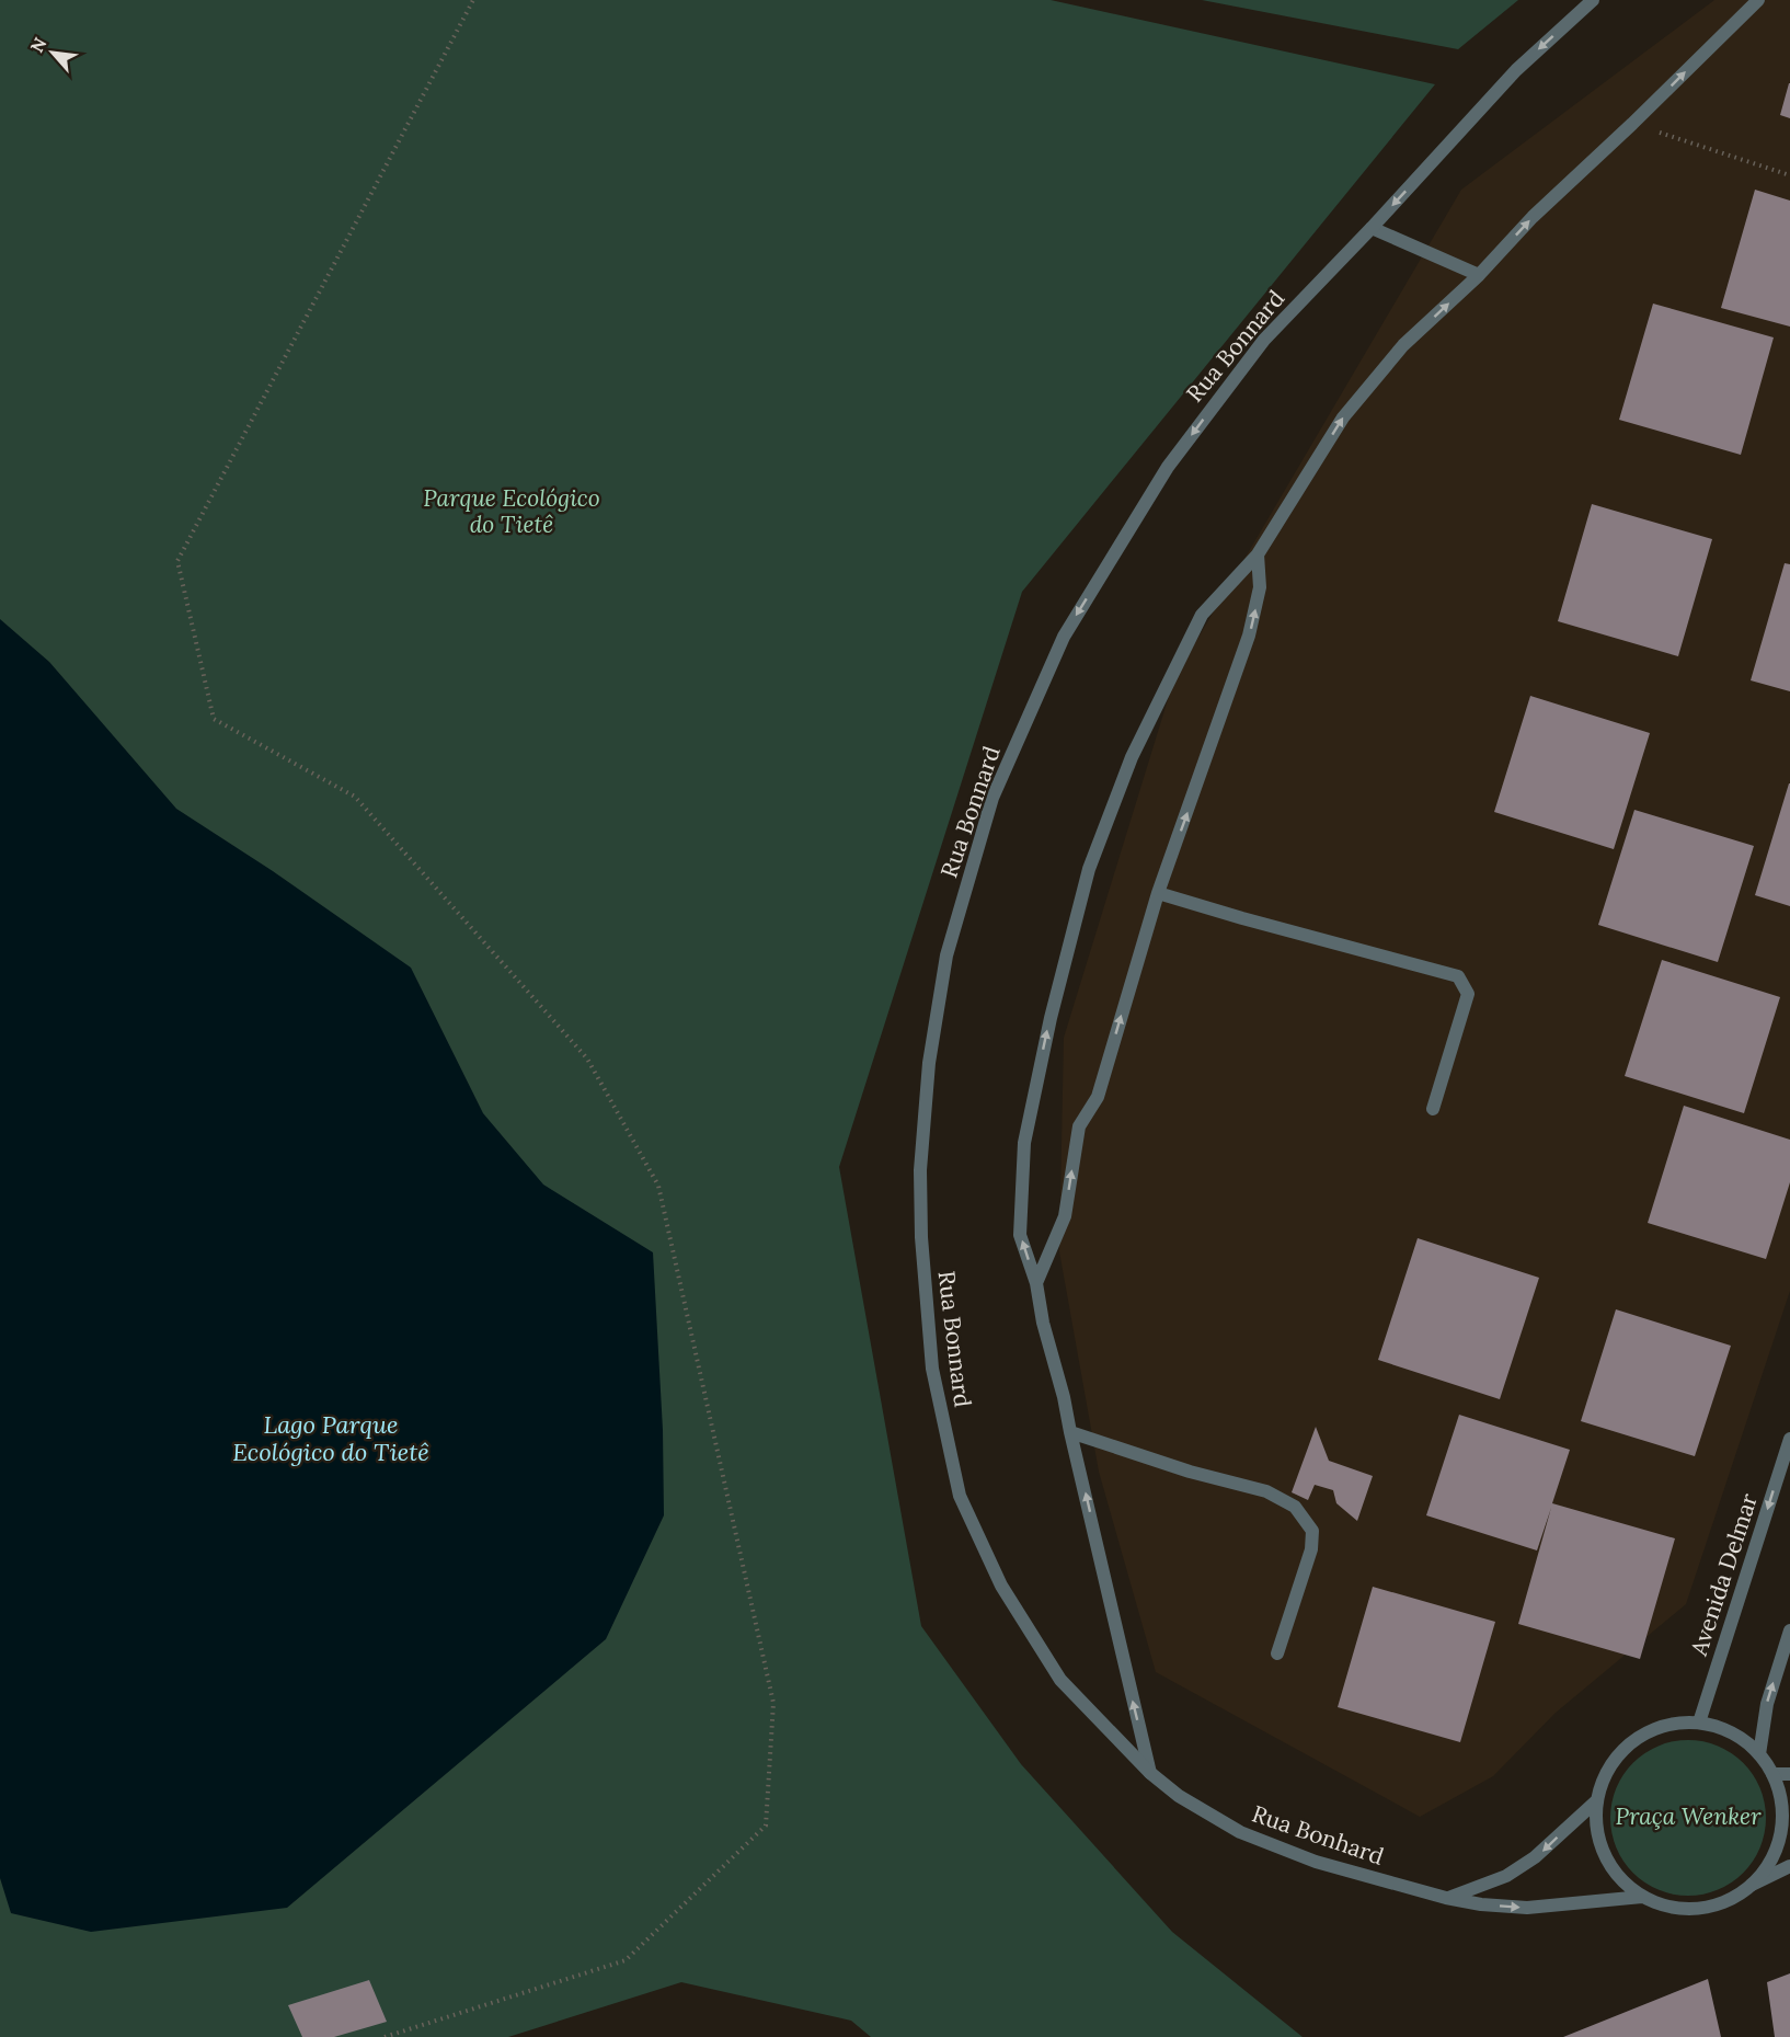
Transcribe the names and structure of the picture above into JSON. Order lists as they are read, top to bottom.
{
  "streets": {
    "street": ["Rua Bonnard", "Avenida Delmar", "Rua Bonhard"]
  },
  "crossings": [
    ["Rua Bonnard", "Rua Bonhard"],
    ["Avenida Delmar", "Rua Bonhard"]
  ],
  "one_way": ["Rua Bonhard"],
  "water": ["Lago Parque Ecológico do Tietê"],
  "parks": ["Parque Ecológico do Tietê", "Praça Wenker"],
  "north": "top left"
}
